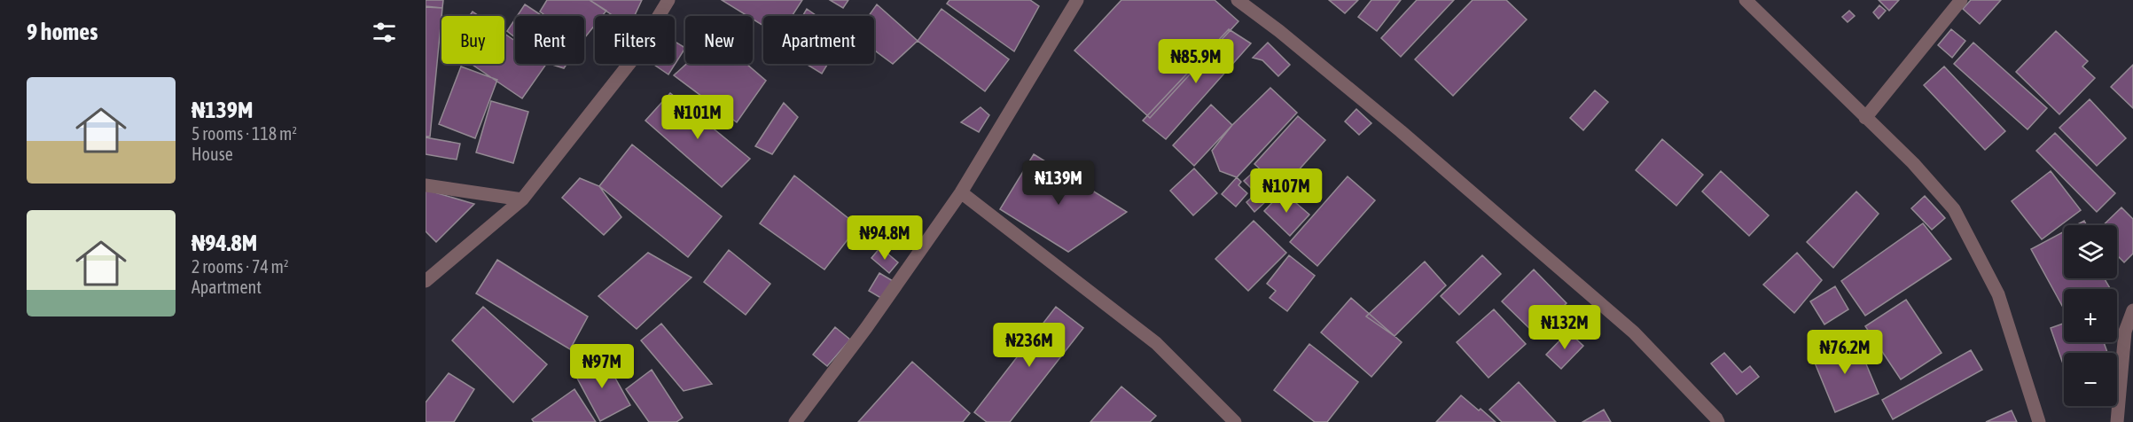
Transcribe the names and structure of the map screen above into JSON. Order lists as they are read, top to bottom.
{
  "page": {
    "heading": "9 homes",
    "chip": [
      "Buy",
      "Rent",
      "Filters",
      "New",
      "Apartment"
    ],
    "price": [
      "₦85.9M",
      "₦101M",
      "₦139M",
      "₦107M",
      "₦94.8M",
      "₦132M",
      "₦236M",
      "₦76.2M",
      "₦97M"
    ],
    "list": [
      {
        "name": "₦139M",
        "note": "5 rooms · 118 m² · House"
      },
      {
        "name": "₦94.8M",
        "note": "2 rooms · 74 m² · Apartment"
      }
    ],
    "map_buttons": ["+", "−"]
  }
}
